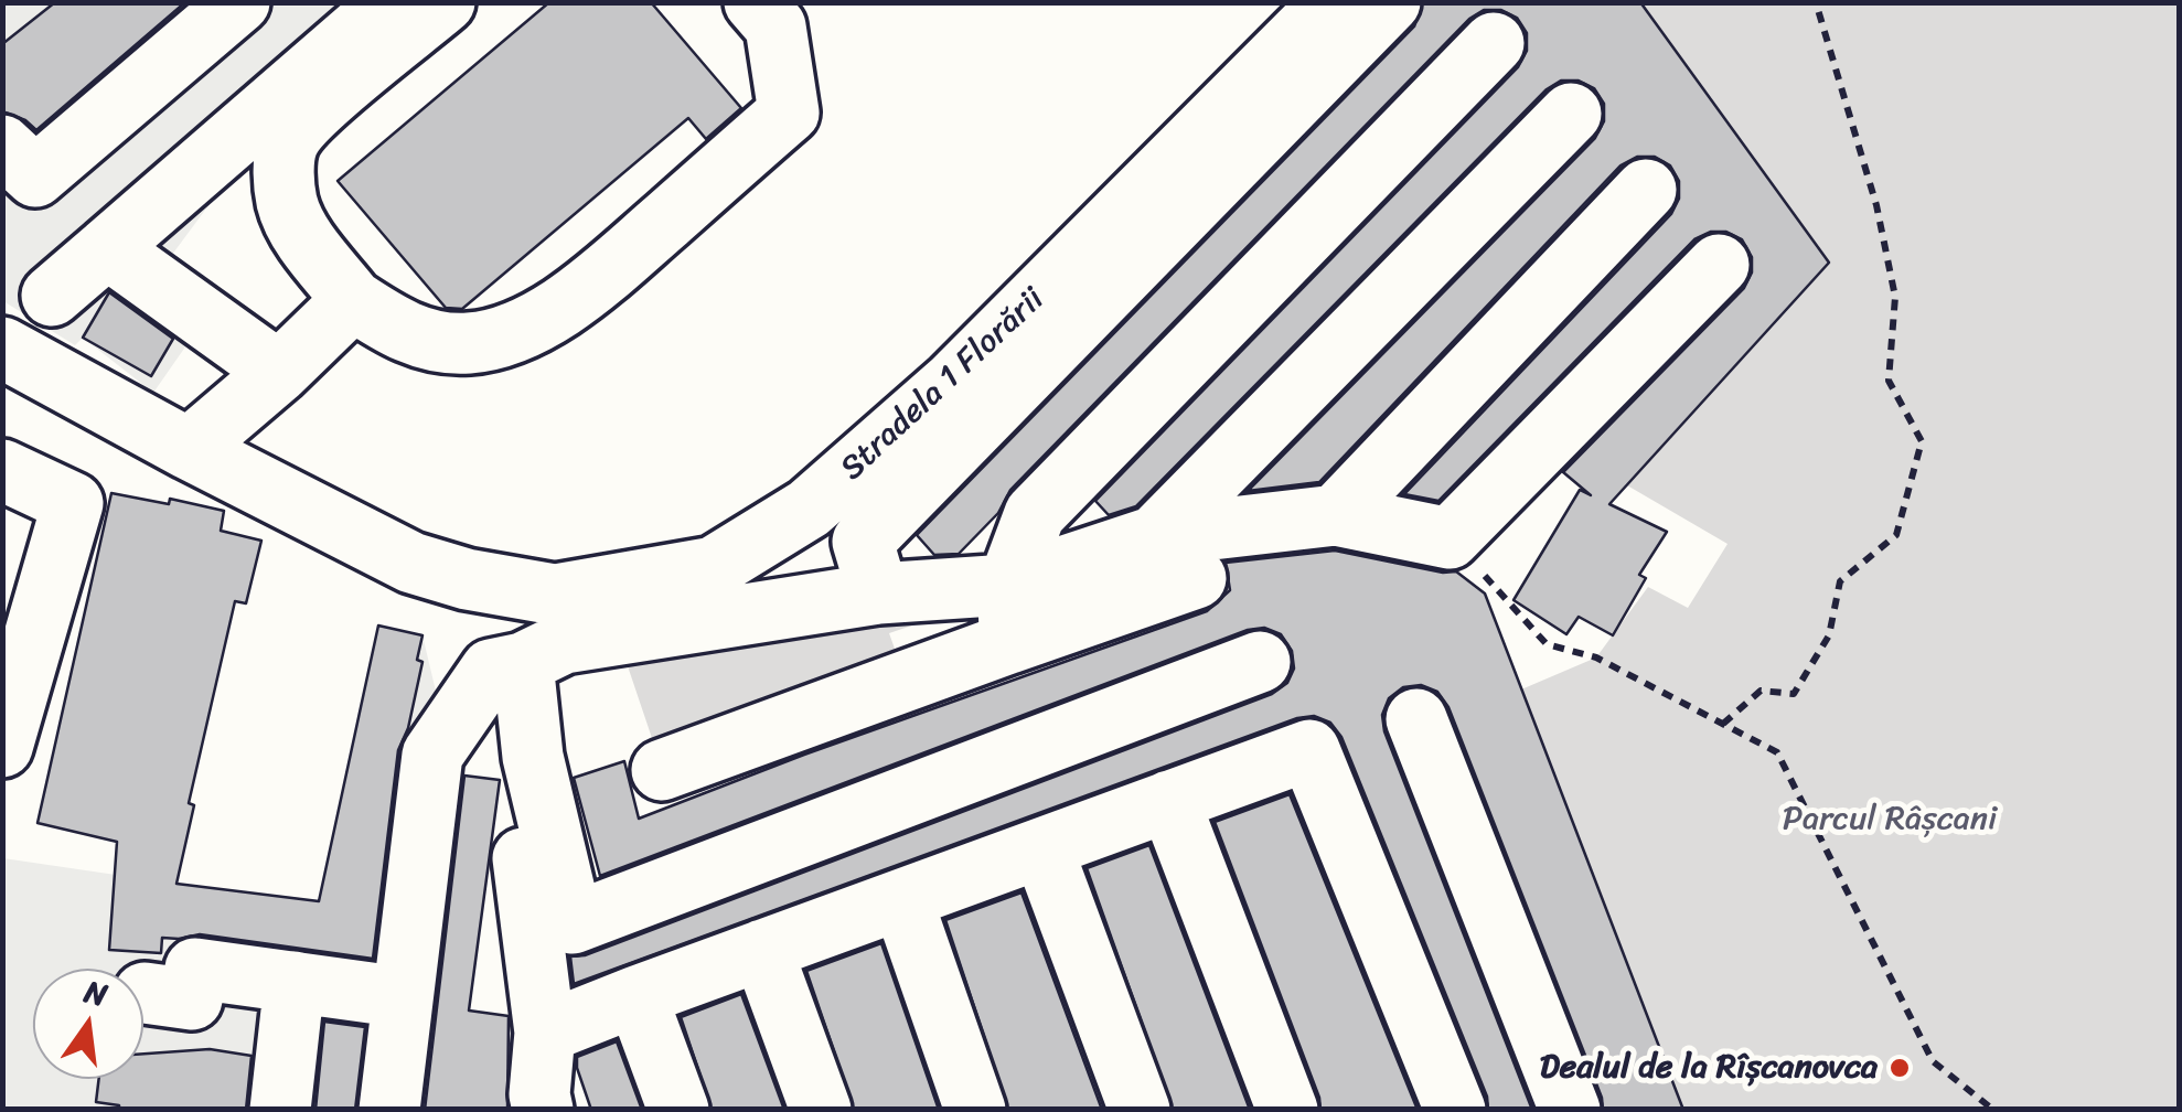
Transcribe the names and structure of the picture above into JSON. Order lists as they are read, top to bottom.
{
  "streets": {
    "street": ["Stradela 1 Florării"]
  },
  "parks": ["Parcul Râșcani"],
  "places": ["Dealul de la Rîșcanovca"],
  "north": "top"
}
